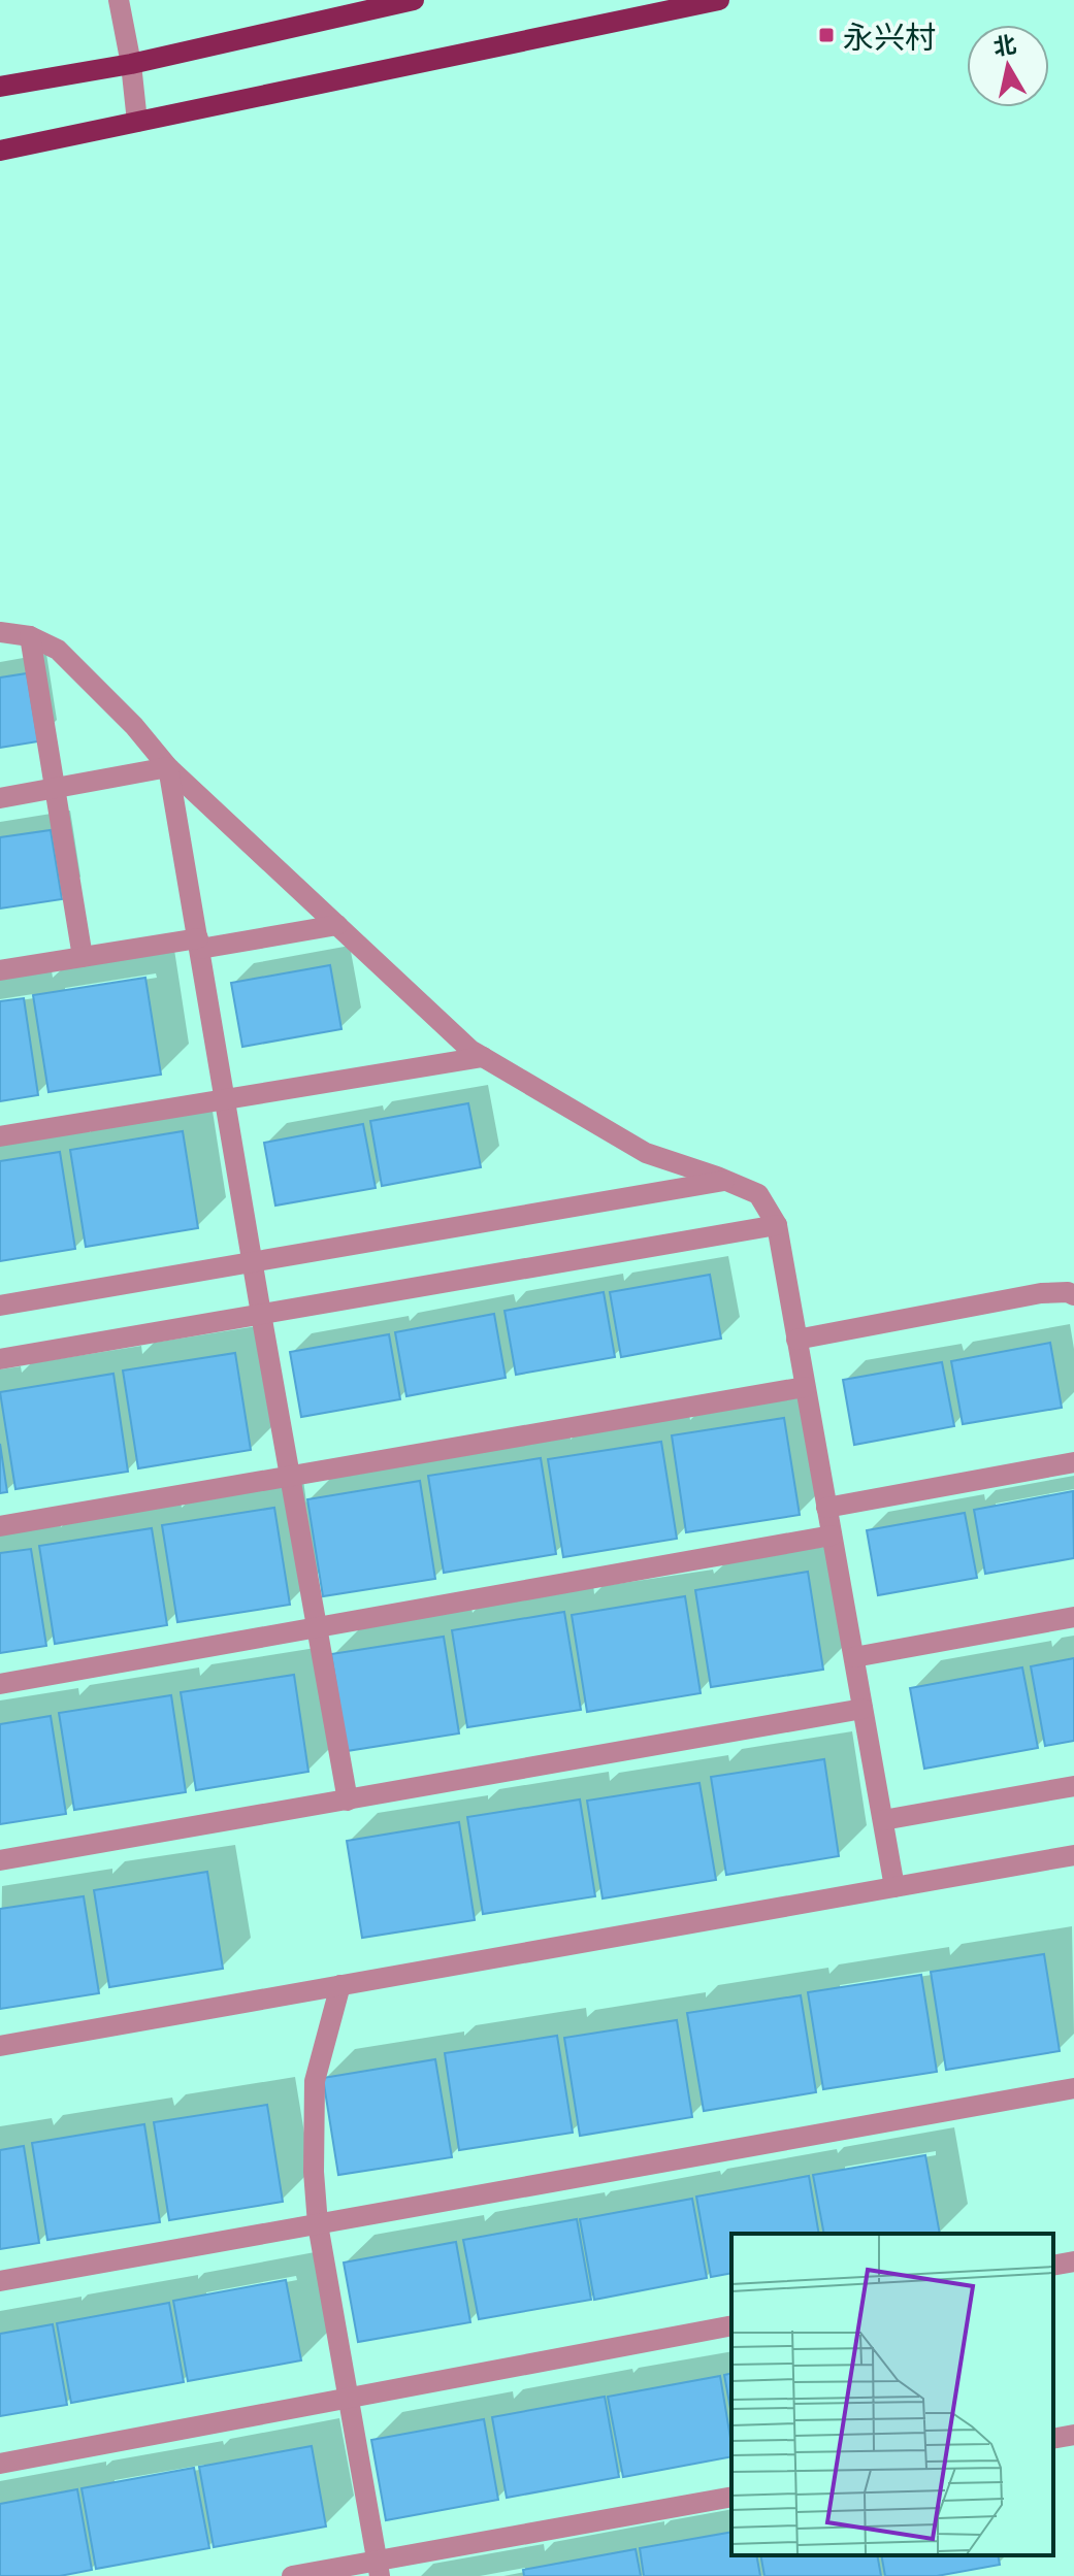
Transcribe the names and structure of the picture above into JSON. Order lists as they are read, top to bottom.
{
  "places": {
    "transit": ["永兴村"]
  },
  "north": "top"
}
